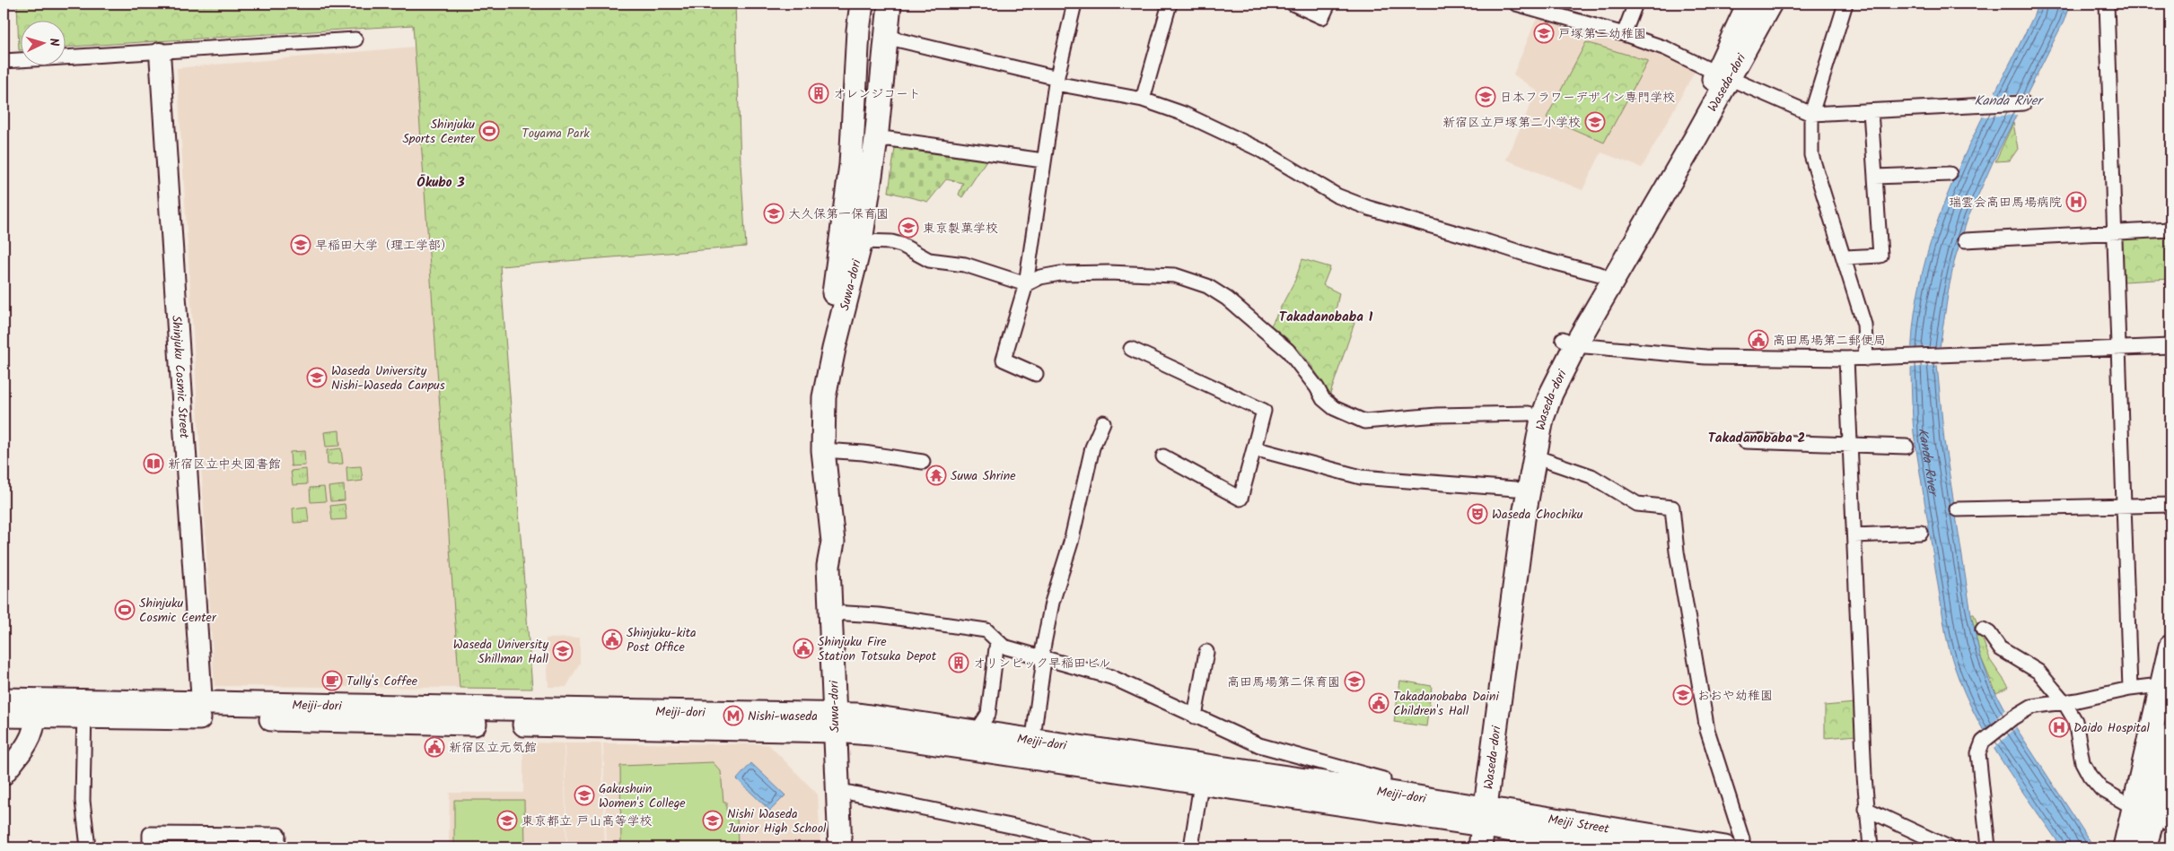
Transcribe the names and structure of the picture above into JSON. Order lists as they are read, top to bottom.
{
  "streets": {
    "main road": [
      "Waseda-dori",
      "Suwa-dori",
      "Meiji-dori",
      "Meiji Street"
    ],
    "street": ["Shinjuku Cosmic Street"]
  },
  "crossings": [
    ["Waseda-dori", "Meiji-dori"],
    ["Waseda-dori", "Meiji Street"],
    ["Suwa-dori", "Meiji-dori"],
    ["Shinjuku Cosmic Street", "Meiji-dori"],
    ["Meiji-dori", "Meiji Street"]
  ],
  "districts": ["Ōkubo 3", "Takadanobaba 1", "Takadanobaba 2"],
  "water": ["Kanda River"],
  "parks": ["Toyama Park"],
  "places": {
    "school or university": [
      "戸塚第二幼稚園",
      "日本フラワーデザイン専門学校",
      "新宿区立戸塚第二小学校",
      "大久保第一保育園",
      "東京製菓学校",
      "早稲田大学（理工学部）",
      "Waseda University Nishi-Waseda Canpus",
      "Waseda University Shillman Hall",
      "高田馬場第二保育園",
      "おおや幼稚園",
      "Gakushuin Women's College",
      "東京都立 戸山高等学校",
      "Nishi Waseda Junior High School"
    ],
    "building": ["オレンジコート", "オリンピック早稲田ビル"],
    "sports": ["Shinjuku Sports Center", "Shinjuku Cosmic Center"],
    "hospital": ["瑞雲会高田馬場病院", "Daido Hospital"],
    "public building": [
      "高田馬場第二郵便局",
      "Shinjuku-kita Post Office",
      "Shinjuku Fire Station Totsuka Depot",
      "Takadanobaba Daini Children's Hall",
      "新宿区立元気館"
    ],
    "library": ["新宿区立中央図書館"],
    "temple": ["Suwa Shrine"],
    "theatre": ["Waseda Chochiku"],
    "cafe": ["Tully's Coffee"],
    "metro station": ["Nishi-waseda"]
  },
  "north": "right"
}
